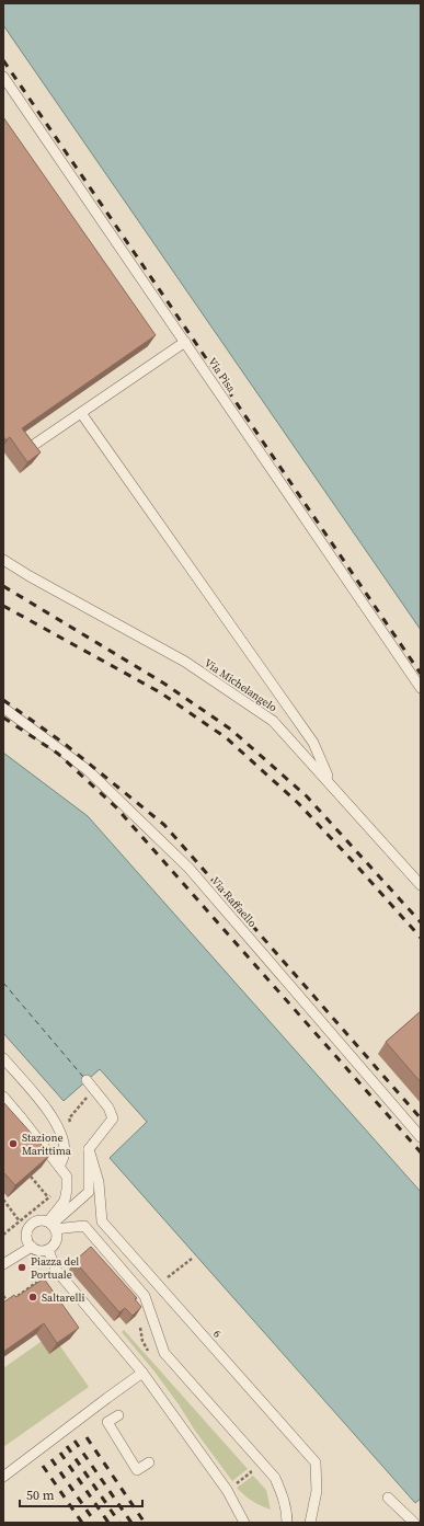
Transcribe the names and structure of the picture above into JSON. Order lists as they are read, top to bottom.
{
  "streets": {
    "lane": [
      "Via Pisa",
      "Via Michelangelo",
      "Via Raffaello",
      "6"
    ]
  },
  "places": ["Stazione Marittima", "Piazza del Portuale", "Saltarelli"],
  "scale_bar": "50 m"
}
